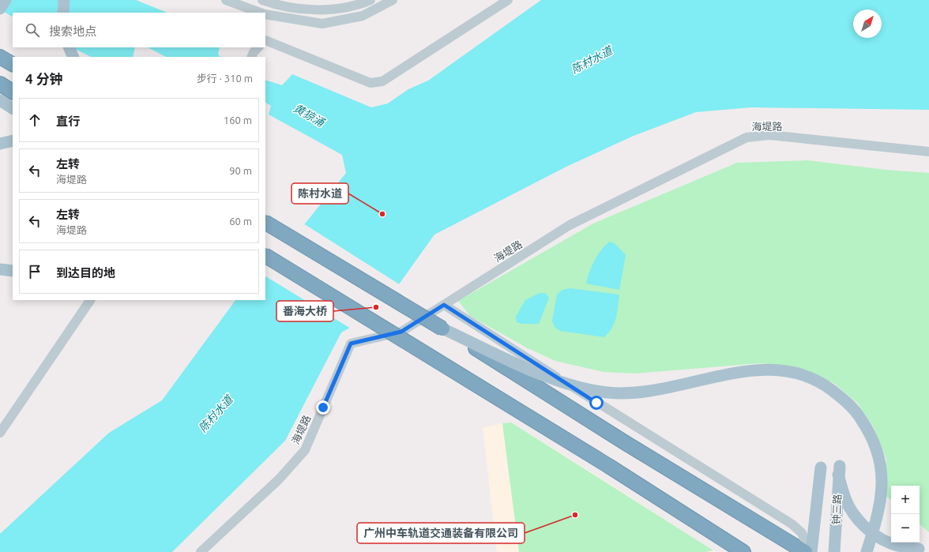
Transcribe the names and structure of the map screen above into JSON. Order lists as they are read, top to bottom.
{
  "streets": {
    "main road": ["钟三路"],
    "street": ["海堤路"]
  },
  "water": ["陈村水道", "黄猄涌"],
  "places": ["陈村水道", "番海大桥", "广州中车轨道交通装备有限公司"],
  "north": "top right",
  "page": {
    "search": "搜索地点",
    "heading": ["4 分钟", "步行 · 310 m"],
    "list": [
      ["直行", "160 m"],
      ["左转", "海堤路", "90 m"],
      ["左转", "海堤路", "60 m"],
      "到达目的地"
    ],
    "map_buttons": ["+", "−"]
  }
}
